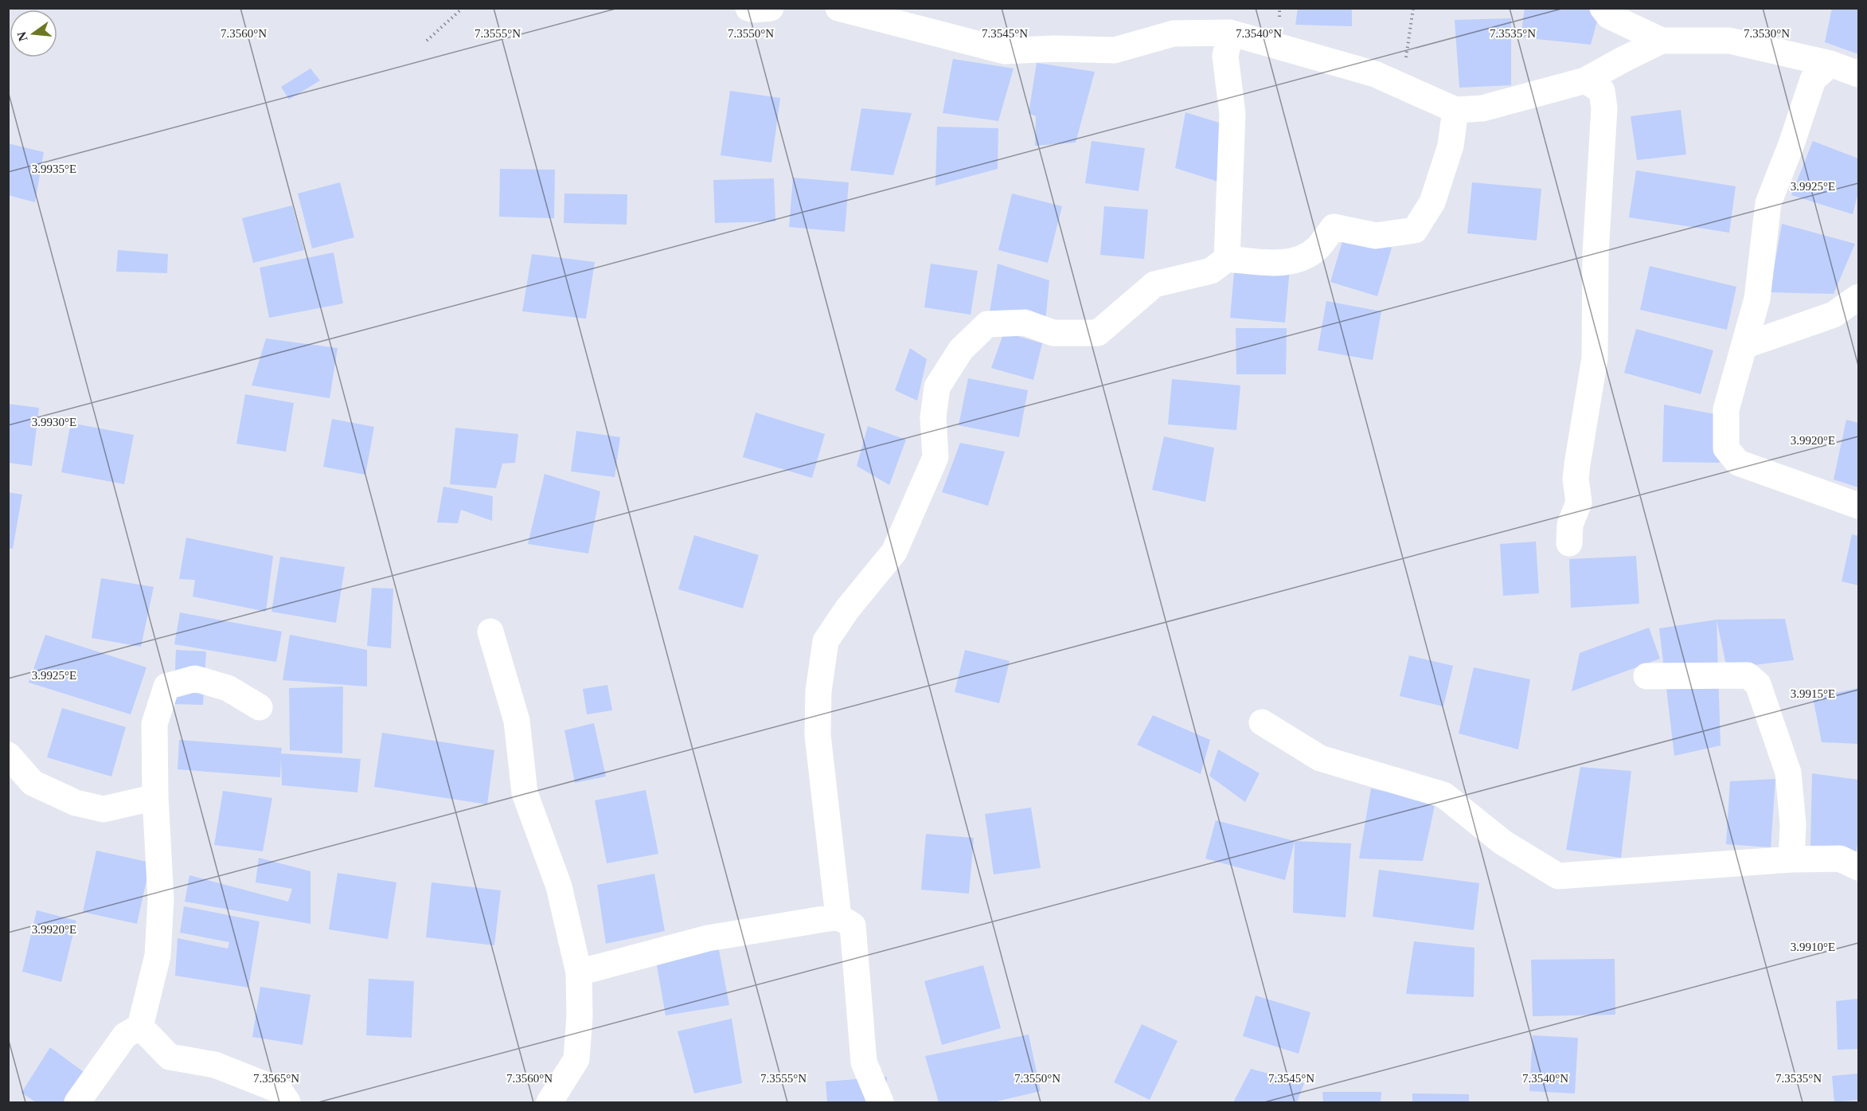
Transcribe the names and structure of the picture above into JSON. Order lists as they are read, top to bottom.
{
  "north": "left",
  "coordinates": [
    "7.3560°N",
    "7.3555°N",
    "7.3550°N",
    "7.3545°N",
    "7.3540°N",
    "7.3535°N",
    "7.3530°N",
    "3.9935°E",
    "3.9925°E",
    "3.9930°E",
    "3.9920°E",
    "3.9915°E",
    "3.9910°E",
    "7.3565°N"
  ]
}
